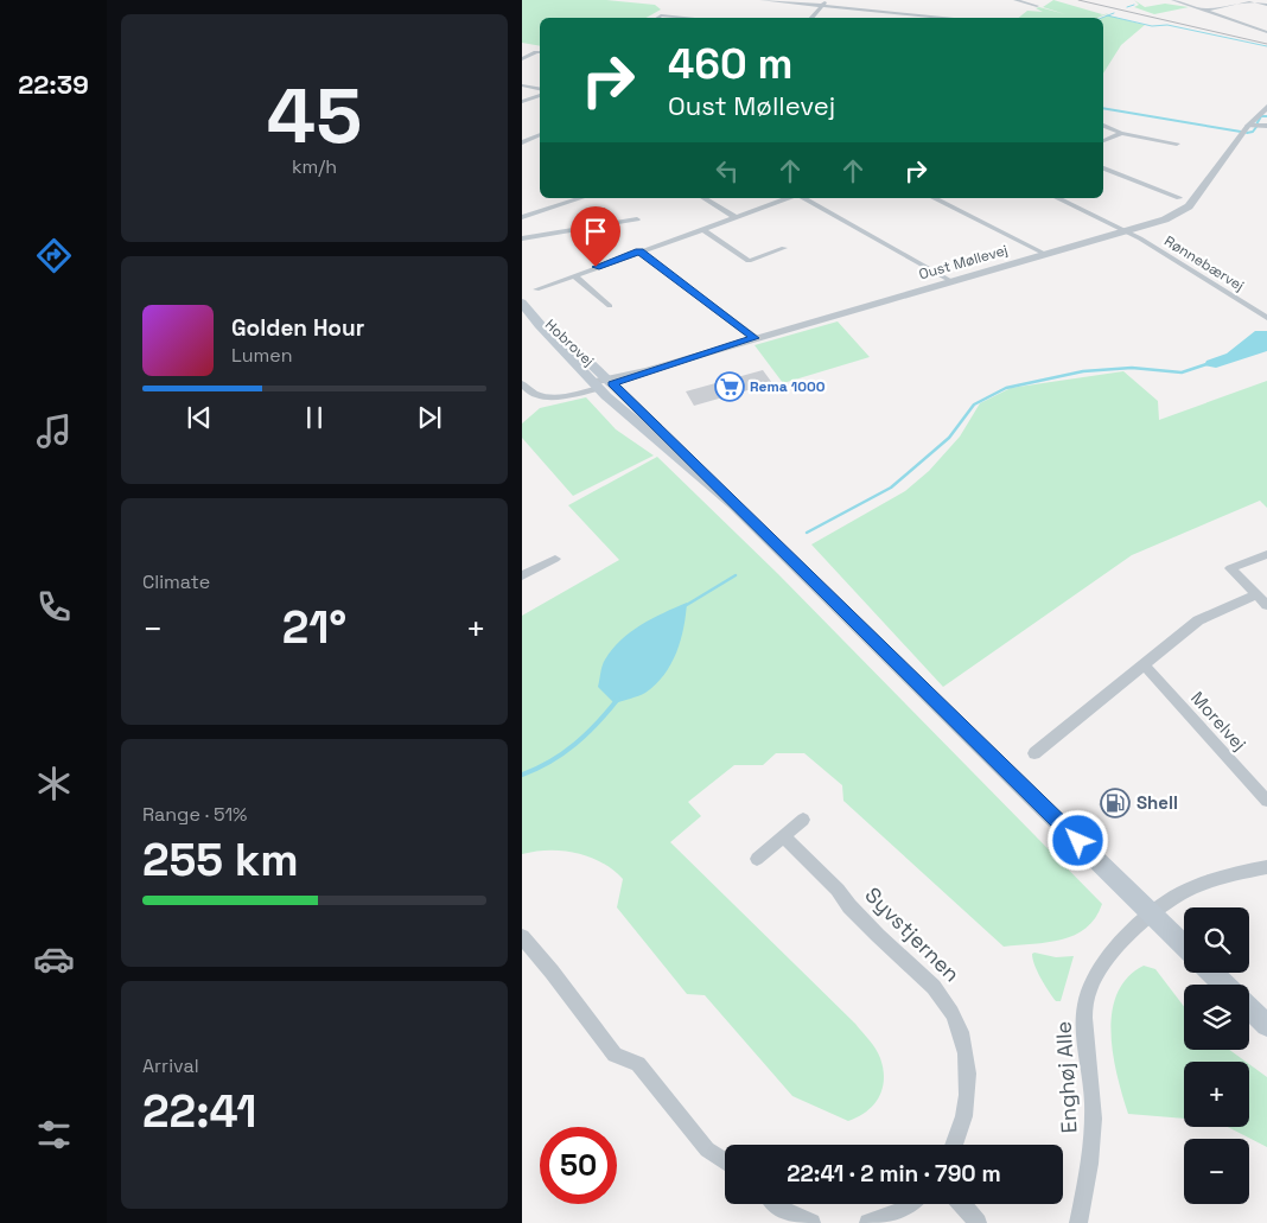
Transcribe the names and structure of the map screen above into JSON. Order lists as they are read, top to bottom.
{
  "streets": {
    "main road": ["Hobrovej"],
    "street": [
      "Oust Møllevej",
      "Rønnebærvej",
      "Morelvej",
      "Syvstjernen",
      "Enghøj Alle"
    ]
  },
  "crossings": [
    ["Oust Møllevej", "Rønnebærvej"],
    ["Oust Møllevej", "Hobrovej"],
    ["Hobrovej", "Enghøj Alle"]
  ],
  "places": {
    "supermarket": ["Rema 1000"],
    "fuel station": ["Shell"]
  },
  "page": {
    "tabs": "22:39",
    "tile": [
      ["45", "km/h"],
      "Climate",
      ["Range · 51%", "255 km"],
      ["Arrival", "22:41"]
    ],
    "turn": ["460 m", "Oust Møllevej"],
    "song": ["Golden Hour", "Lumen"],
    "heat": ["−", "21°", "+"],
    "map_buttons": ["+", "−"],
    "limit": "50",
    "trip": "22:41 · 2 min · 790 m"
  }
}
